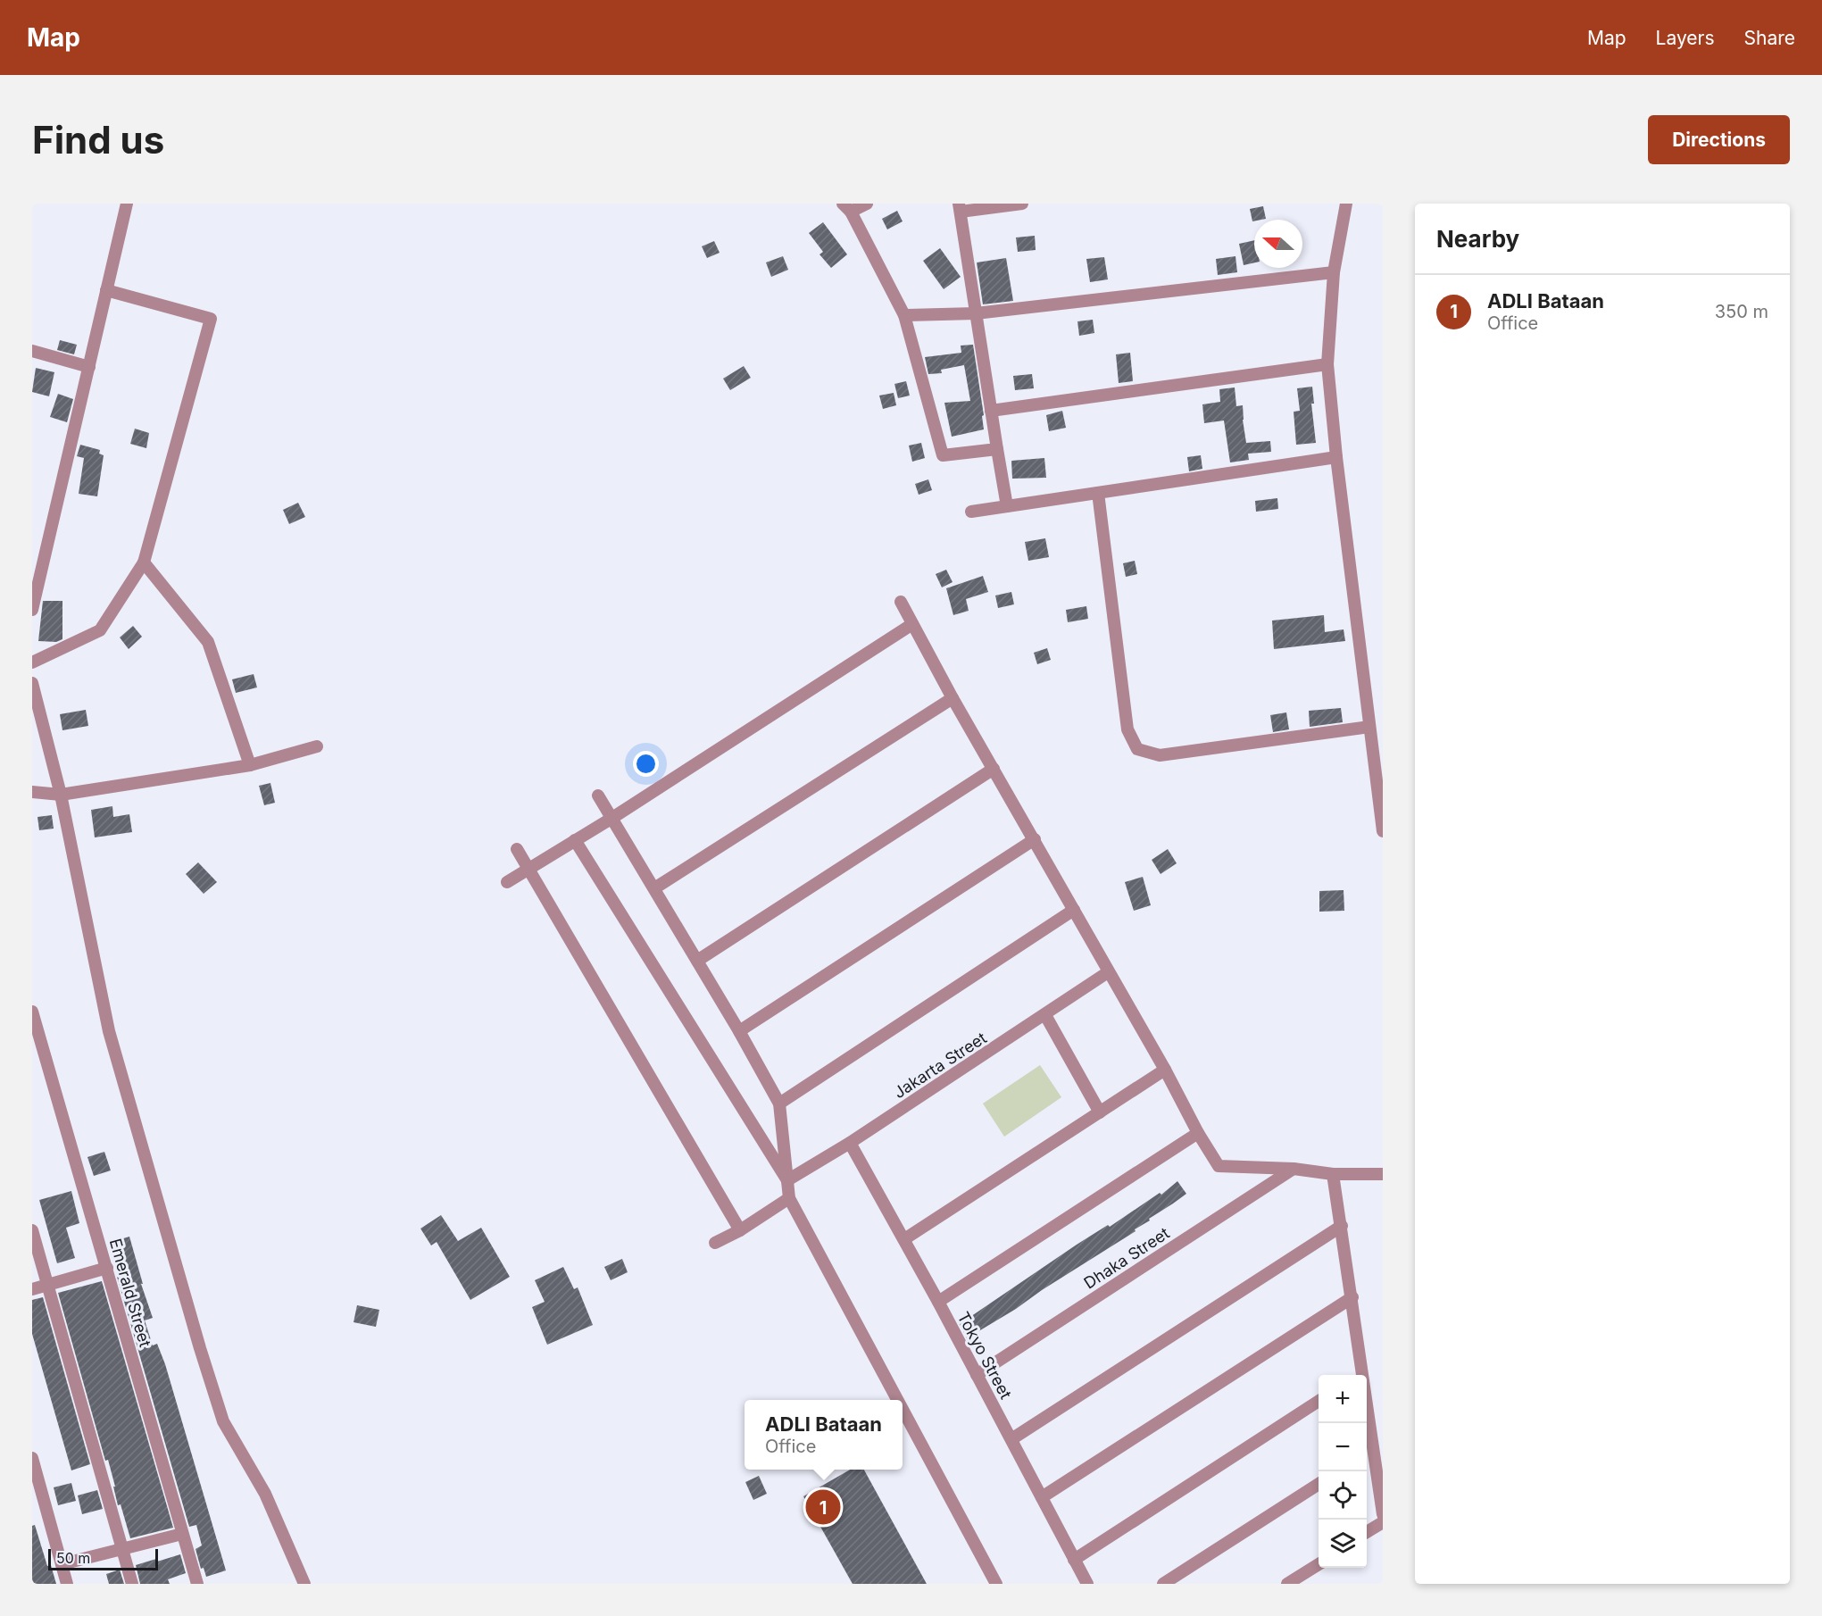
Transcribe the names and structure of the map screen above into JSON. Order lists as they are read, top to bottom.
{
  "streets": {
    "street": [
      "Jakarta Street",
      "Dhaka Street",
      "Emerald Street",
      "Tokyo Street"
    ]
  },
  "crossings": [
    ["Jakarta Street", "Tokyo Street"],
    ["Dhaka Street", "Tokyo Street"]
  ],
  "scale_bar": "50 m",
  "north": "left",
  "page": {
    "header": "Map",
    "nav": ["Map", "Layers", "Share"],
    "buttons": "Directions",
    "title": "Find us",
    "heading": "Nearby",
    "list": [
      {
        "mark": "1",
        "name": "ADLI Bataan",
        "note": "Office",
        "value": "350 m"
      }
    ],
    "map_buttons": ["+", "−"],
    "popup": ["ADLI Bataan", "Office"],
    "pins": "1",
    "scale": "50 m"
  }
}
